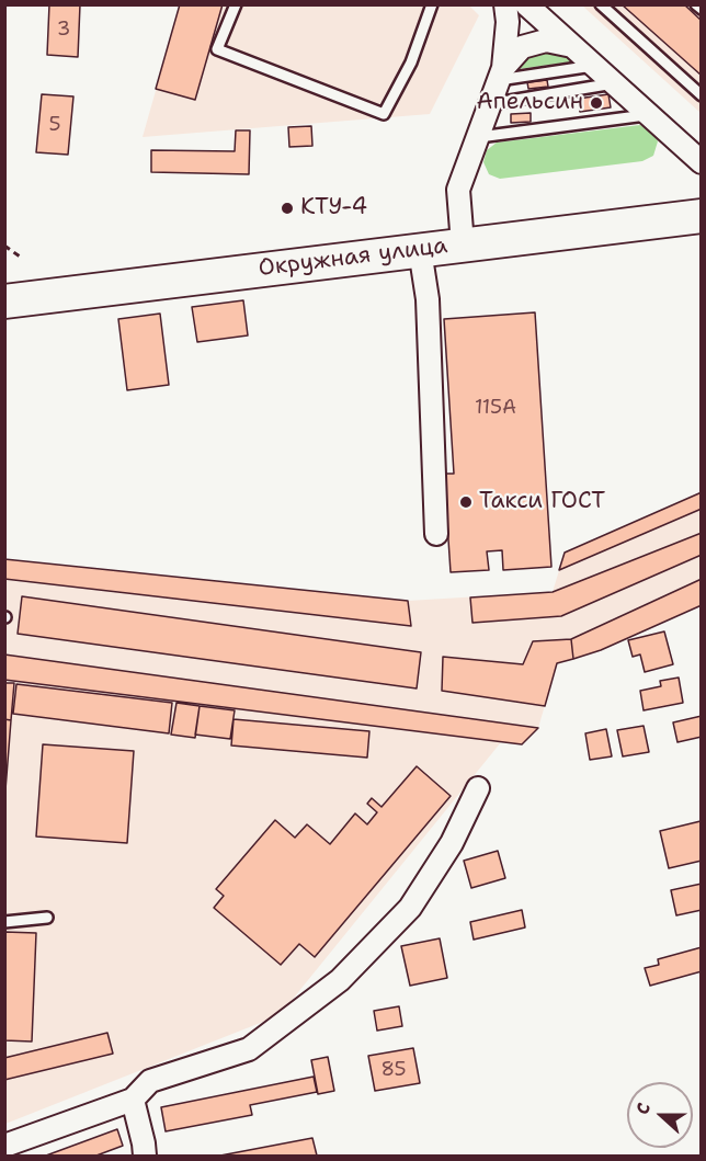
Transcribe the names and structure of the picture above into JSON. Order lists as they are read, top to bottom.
{
  "streets": {
    "main road": ["Окружная улица"]
  },
  "places": ["Апельсин", "КТУ-4", "Такси ГОСТ"],
  "house_numbers": [
    "3",
    "5",
    "115А",
    "85"
  ],
  "north": "left"
}
